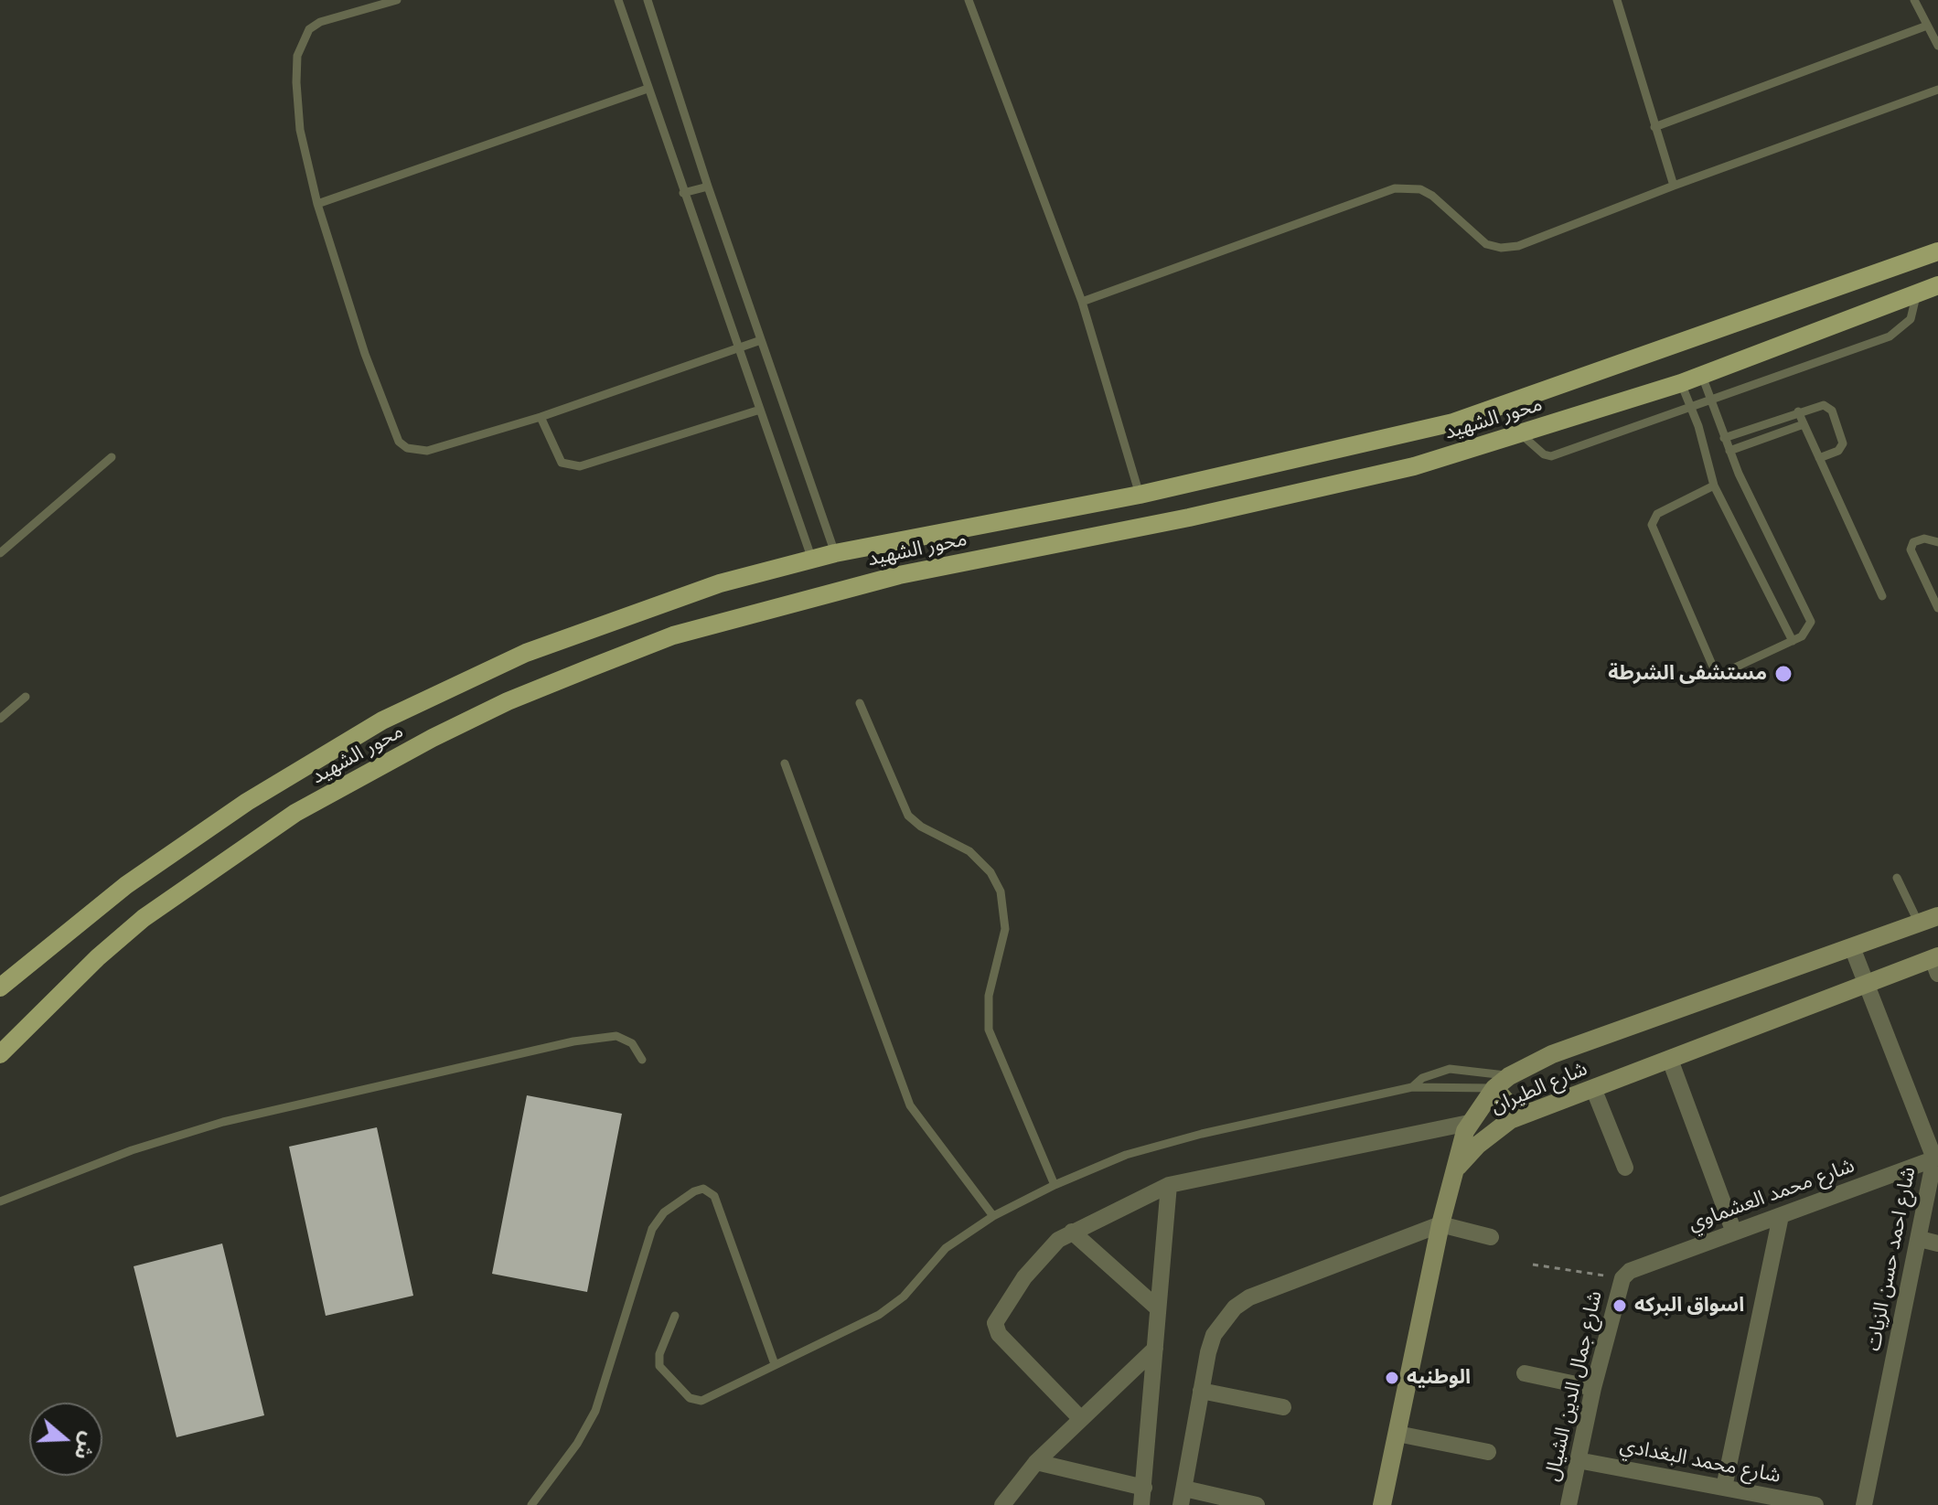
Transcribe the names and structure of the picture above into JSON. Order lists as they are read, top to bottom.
{
  "streets": {
    "main road": ["محور الشهيد", "شارع الطيران"],
    "street": [
      "شارع محمد العشماوي",
      "شارع احمد حسن الزيات",
      "شارع جمال الدين الشيال",
      "شارع محمد البغدادي"
    ]
  },
  "crossings": [
    ["شارع الطيران", "شارع احمد حسن الزيات"],
    ["شارع محمد العشماوي", "شارع احمد حسن الزيات"],
    ["شارع محمد العشماوي", "شارع جمال الدين الشيال"],
    ["شارع جمال الدين الشيال", "شارع محمد البغدادي"]
  ],
  "places": ["مستشفى الشرطة", "اسواق البركه", "الوطنيه"],
  "north": "right"
}
